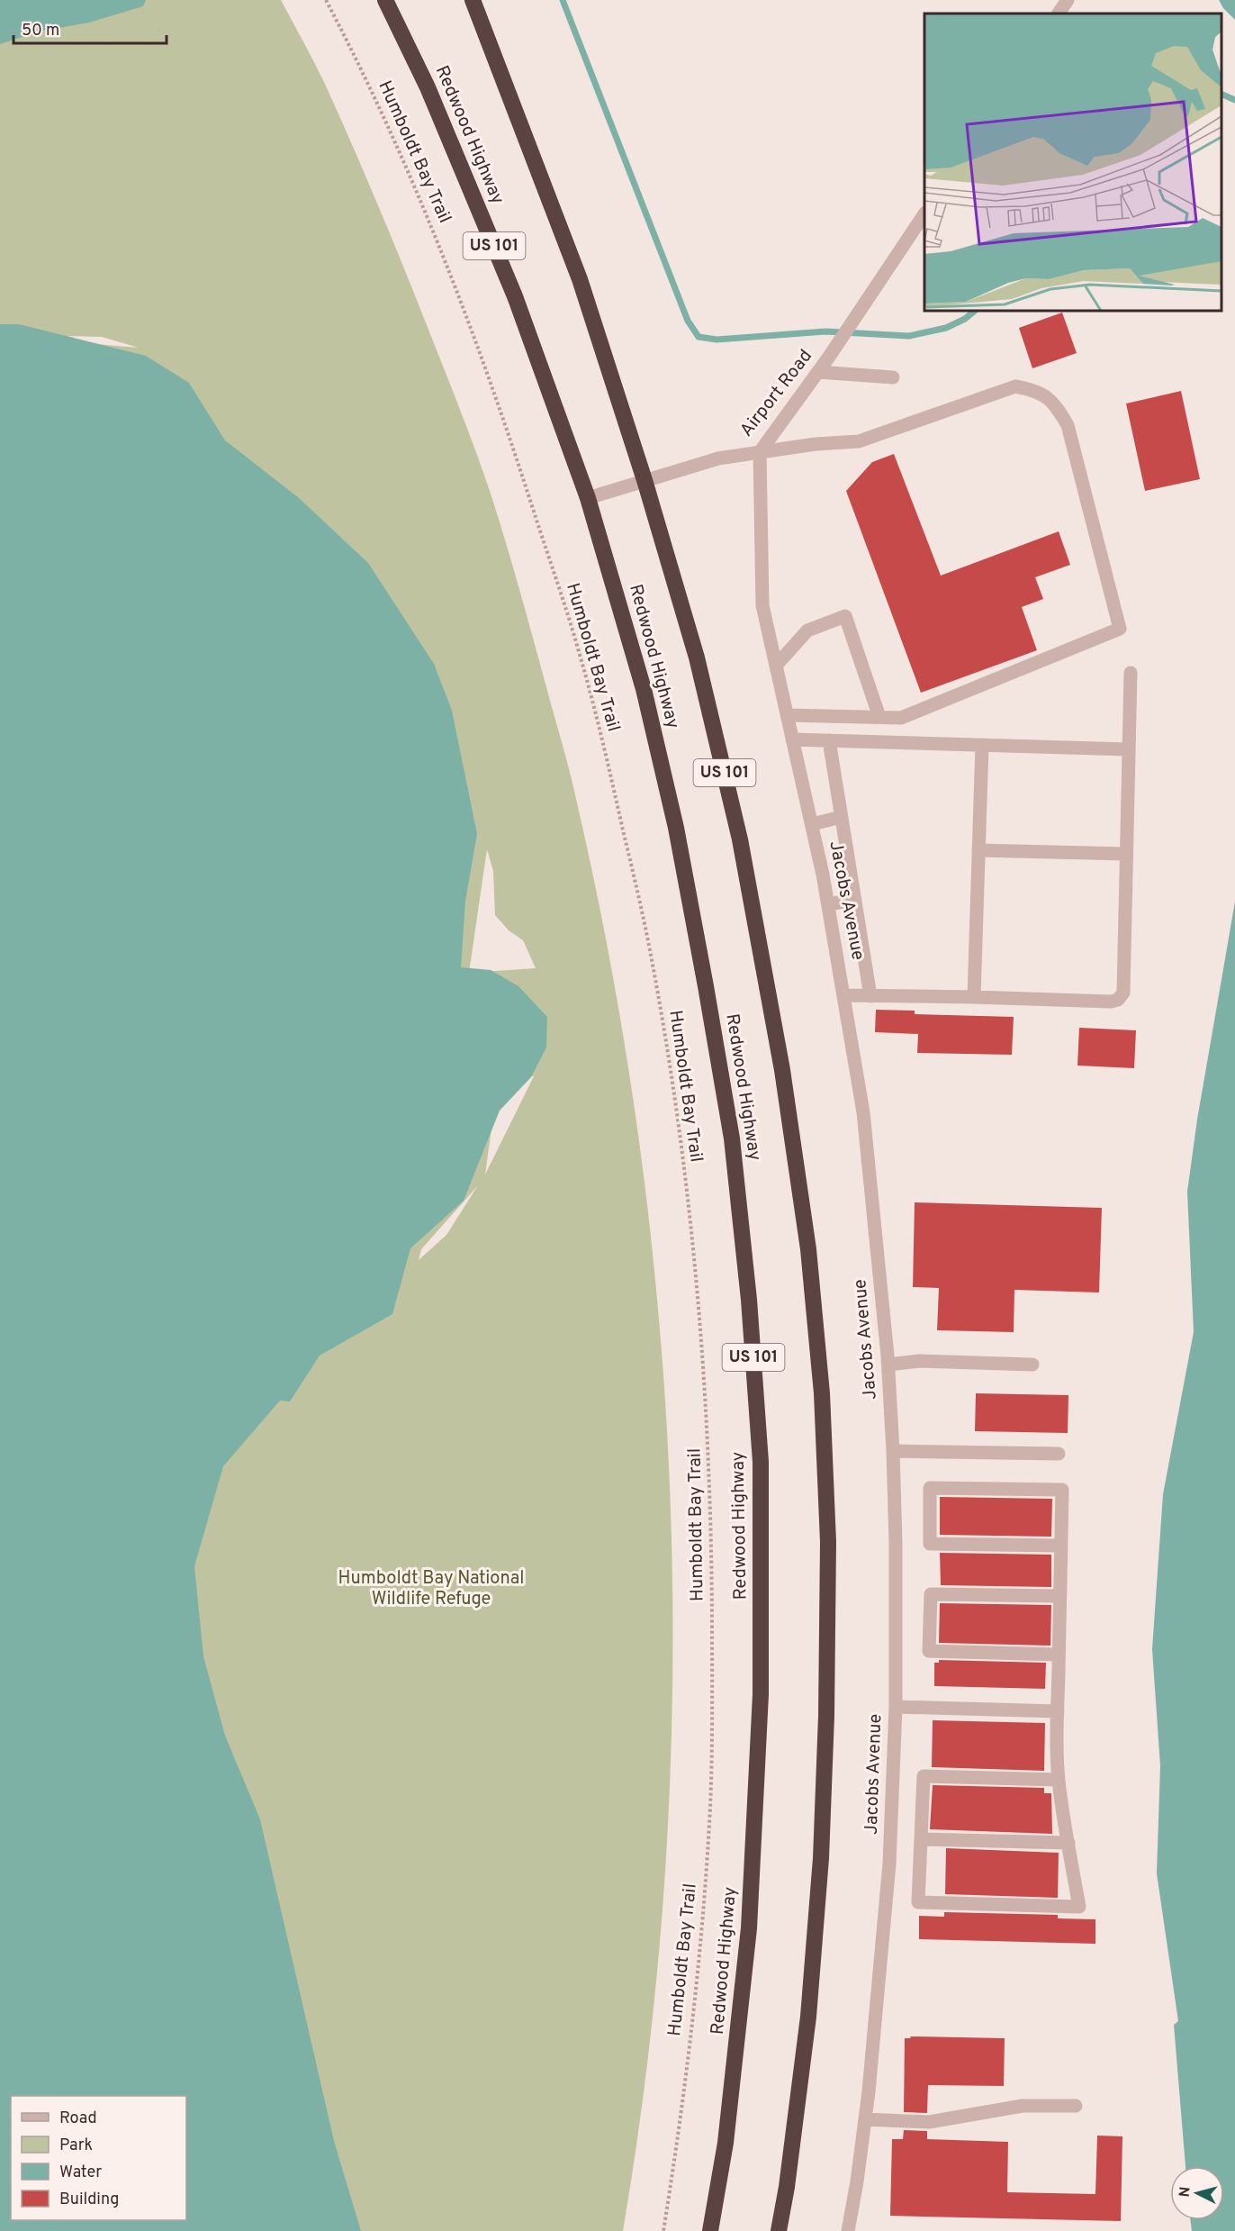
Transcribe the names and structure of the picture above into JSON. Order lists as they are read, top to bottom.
{
  "streets": {
    "highway": ["Redwood Highway", "US 101"],
    "street": ["Airport Road", "Jacobs Avenue"],
    "path": ["Humboldt Bay Trail"]
  },
  "crossings": [
    ["Redwood Highway", "Airport Road"],
    ["US 101", "Airport Road"],
    ["Airport Road", "Jacobs Avenue"]
  ],
  "parks": ["Humboldt Bay National Wildlife Refuge"],
  "legend": [
    "Road",
    "Park",
    "Water",
    "Building"
  ],
  "scale_bar": "50 m",
  "north": "left"
}
